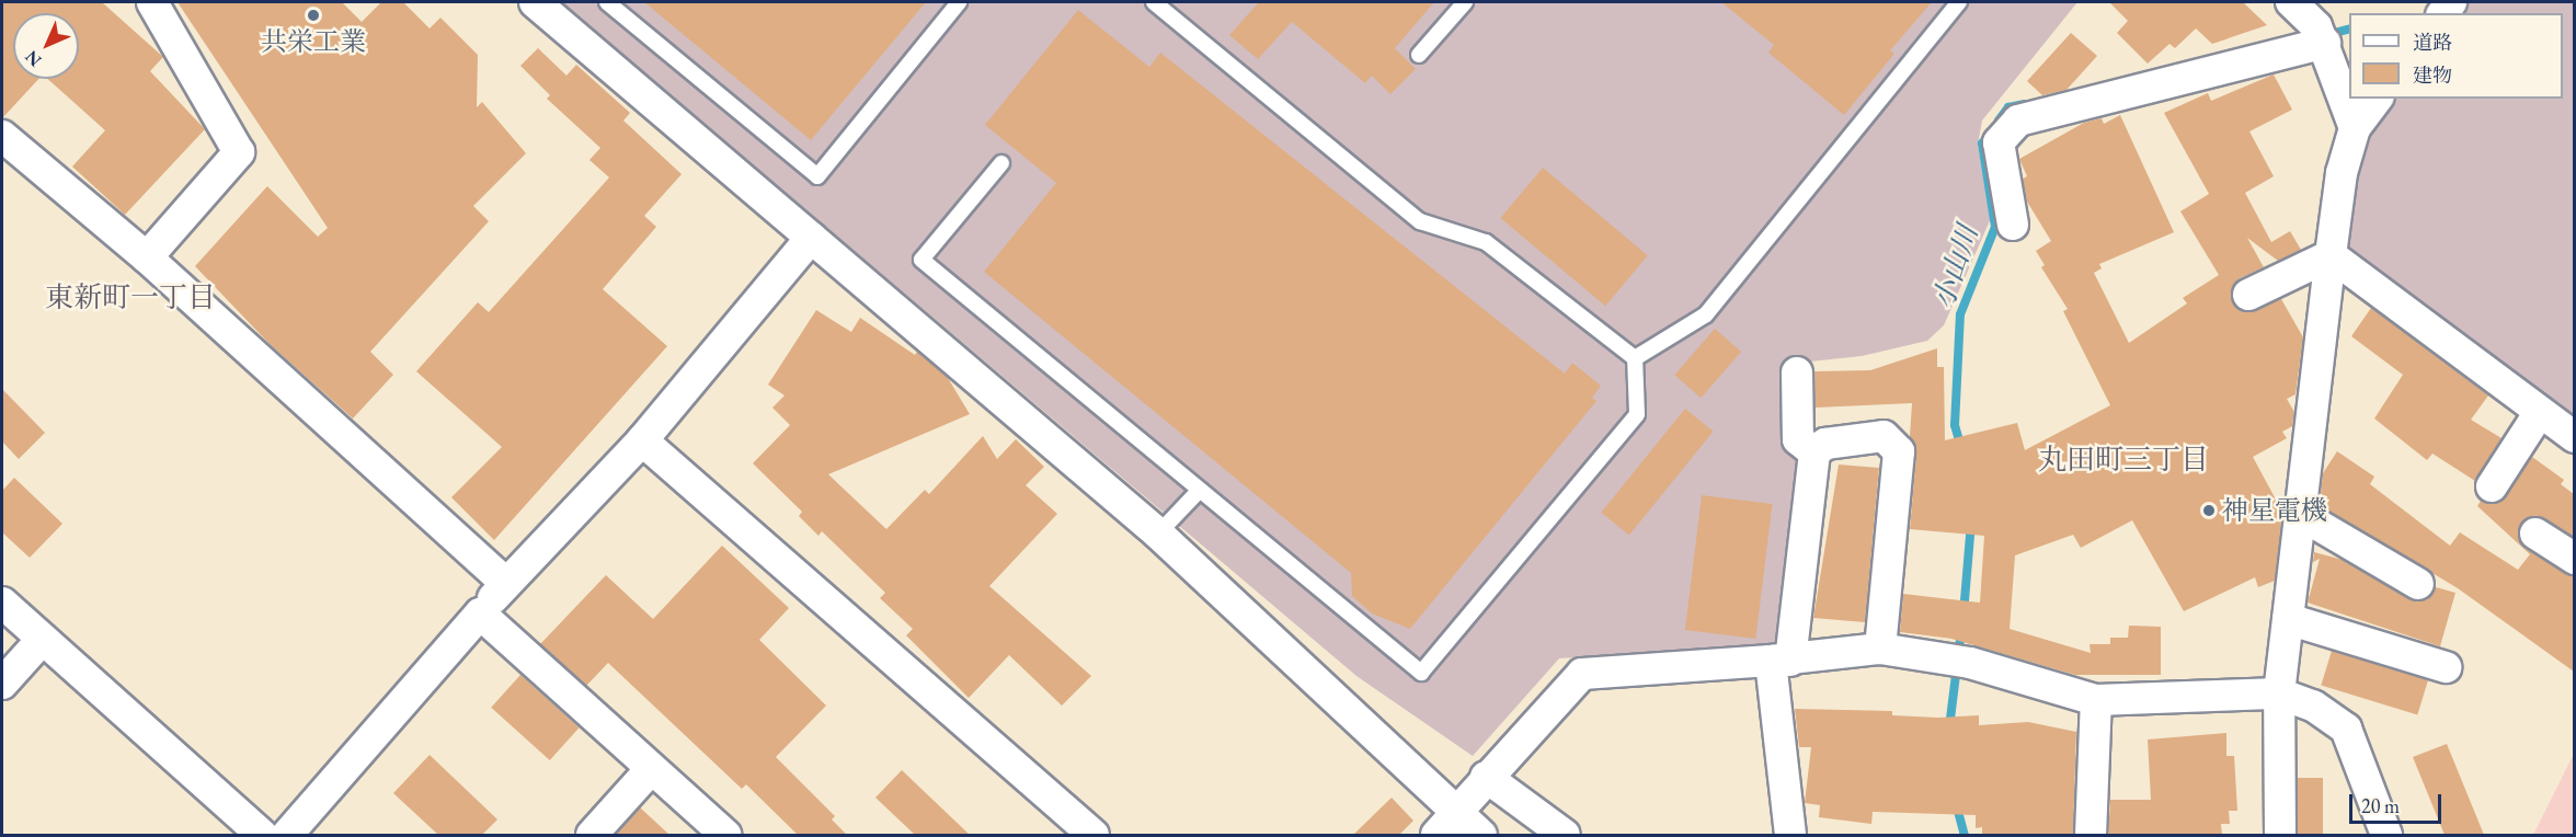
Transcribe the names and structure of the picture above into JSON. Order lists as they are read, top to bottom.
{
  "districts": ["東新町一丁目", "丸田町三丁目"],
  "water": ["小山川"],
  "places": ["共栄工業", "神星電機"],
  "legend": ["道路", "建物"],
  "scale_bar": "20 m",
  "north": "bottom left"
}
